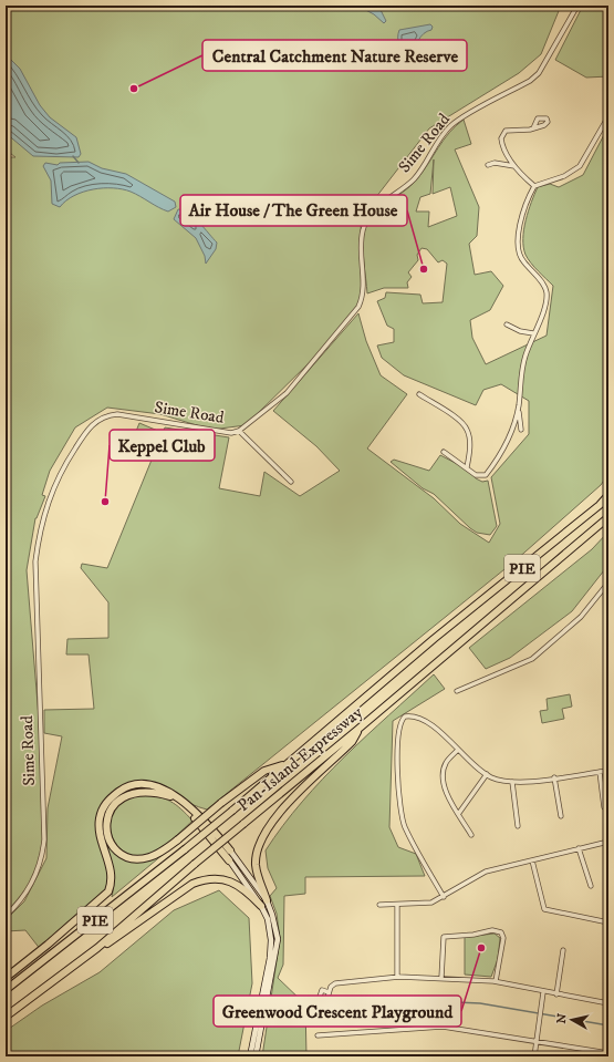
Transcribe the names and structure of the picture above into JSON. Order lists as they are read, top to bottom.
{
  "streets": {
    "highway": ["PIE", "Pan-Island Expressway"],
    "street": ["Sime Road"]
  },
  "places": [
    "Central Catchment Nature Reserve",
    "Air House / The Green House",
    "Keppel Club",
    "Greenwood Crescent Playground"
  ],
  "north": "left"
}
